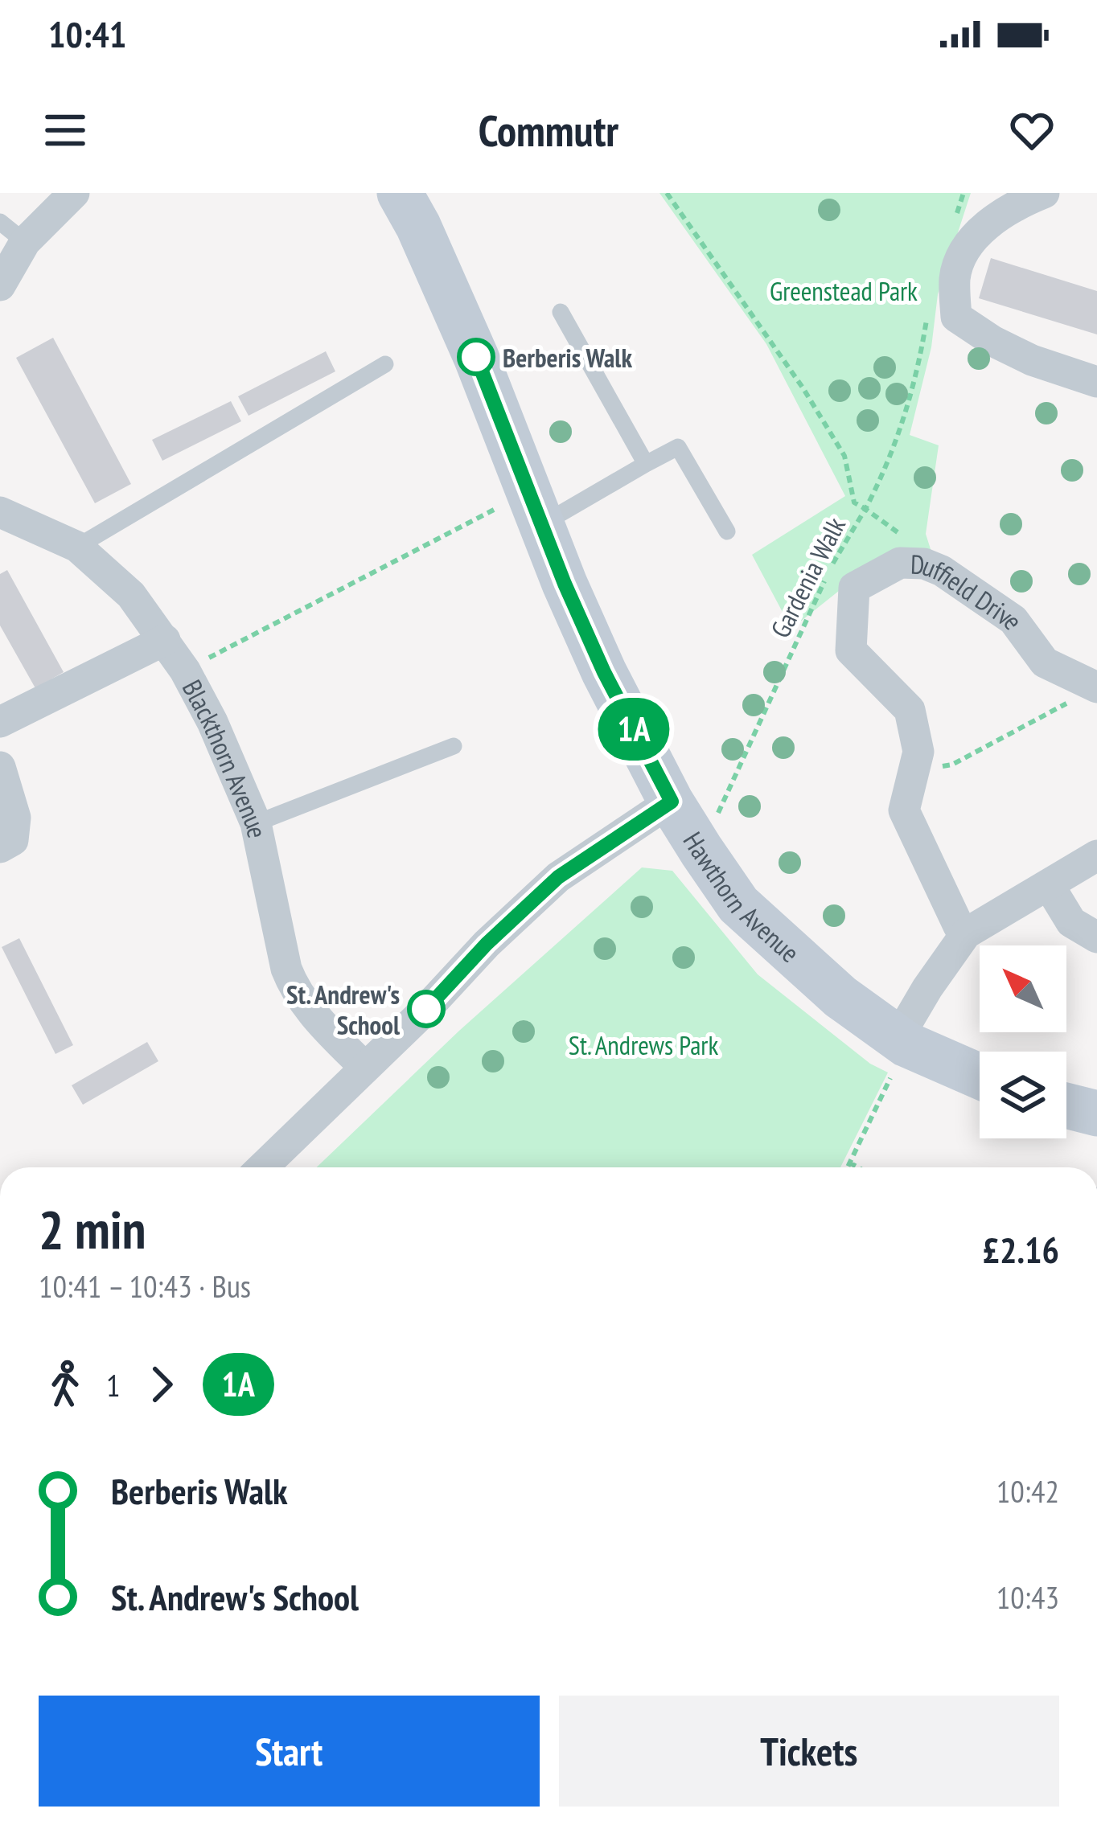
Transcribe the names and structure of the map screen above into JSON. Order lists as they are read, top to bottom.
{
  "streets": {
    "street": ["Duffield Drive", "Blackthorn Avenue", "Hawthorn Avenue"],
    "path": ["Gardenia Walk"]
  },
  "crossings": [
    ["Gardenia Walk", "Hawthorn Avenue"]
  ],
  "parks": ["Greenstead Park", "St. Andrews Park"],
  "places": ["Berberis Walk", "St. Andrew's School"],
  "lines": ["bus line 1A"],
  "north": "top left",
  "page": {
    "status": "10:41",
    "header": "Commutr",
    "on_map": "1A",
    "heading": ["2 min", "10:41 – 10:43 · Bus", "£2.16"],
    "legs": ["1", "1A"],
    "list": [
      {
        "name": "Berberis Walk",
        "value": "10:42"
      },
      {
        "name": "St. Andrew's School",
        "value": "10:43"
      }
    ],
    "buttons": ["Start", "Tickets"]
  }
}
